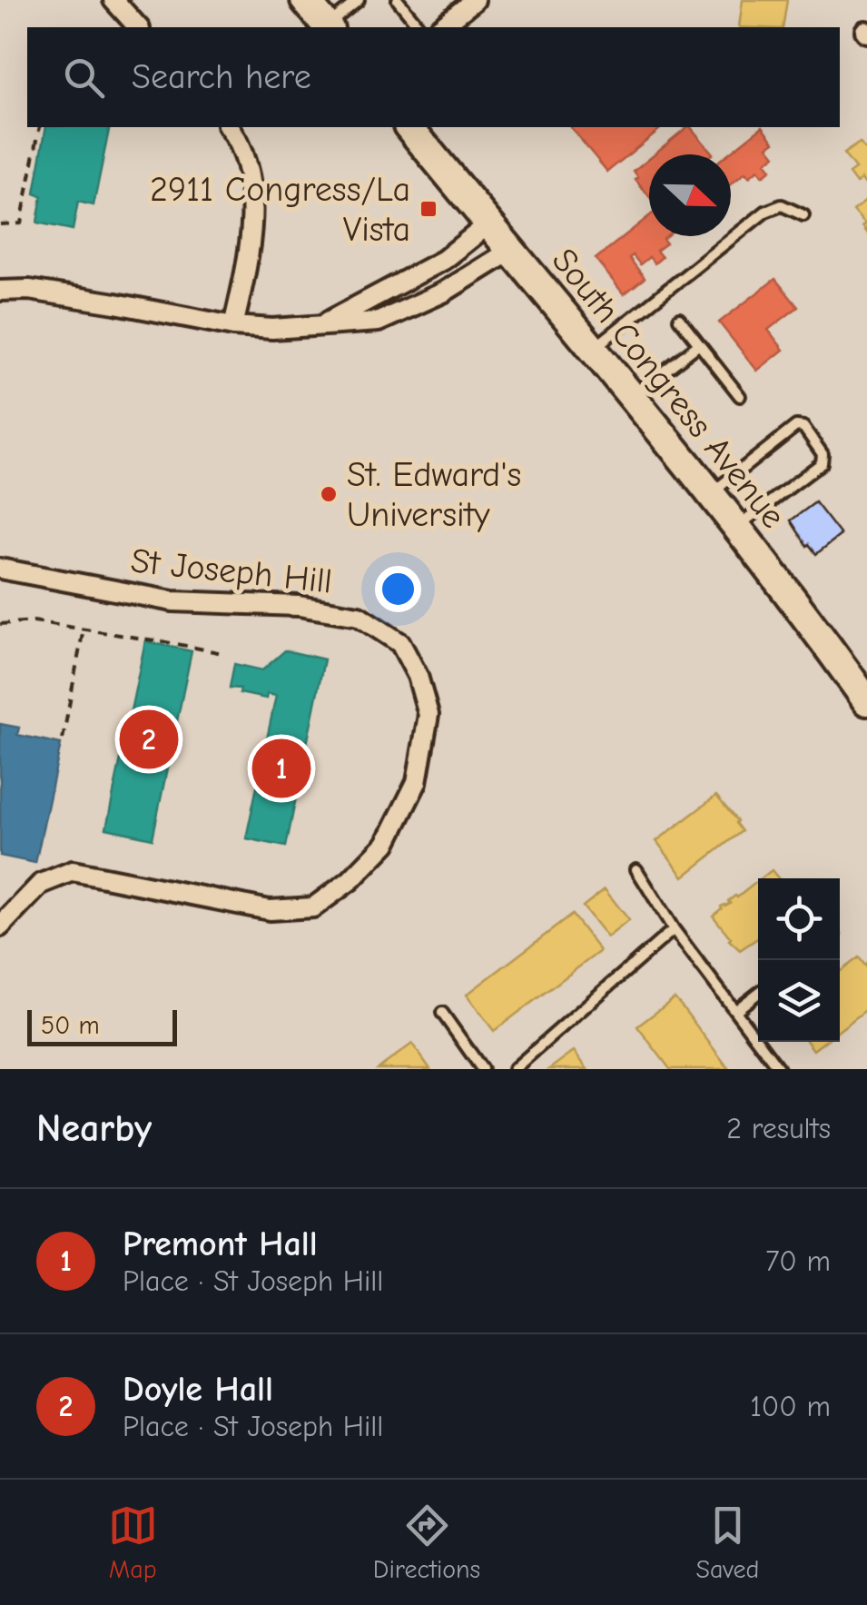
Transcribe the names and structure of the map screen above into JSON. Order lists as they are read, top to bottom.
{
  "streets": {
    "main road": ["South Congress Avenue"],
    "street": ["St Joseph Hill"]
  },
  "places": {
    "transit": ["2911 Congress/La Vista"],
    "other": ["St. Edward's University"]
  },
  "scale_bar": "50 m",
  "north": "right",
  "page": {
    "search": "Search here",
    "pins": ["2", "1"],
    "scale": "50 m",
    "heading": ["Nearby", "2 results"],
    "list": [
      {
        "mark": "1",
        "name": "Premont Hall",
        "note": "Place · St Joseph Hill",
        "value": "70 m"
      },
      {
        "mark": "2",
        "name": "Doyle Hall",
        "note": "Place · St Joseph Hill",
        "value": "100 m"
      }
    ],
    "nav": ["Map", "Directions", "Saved"]
  }
}
